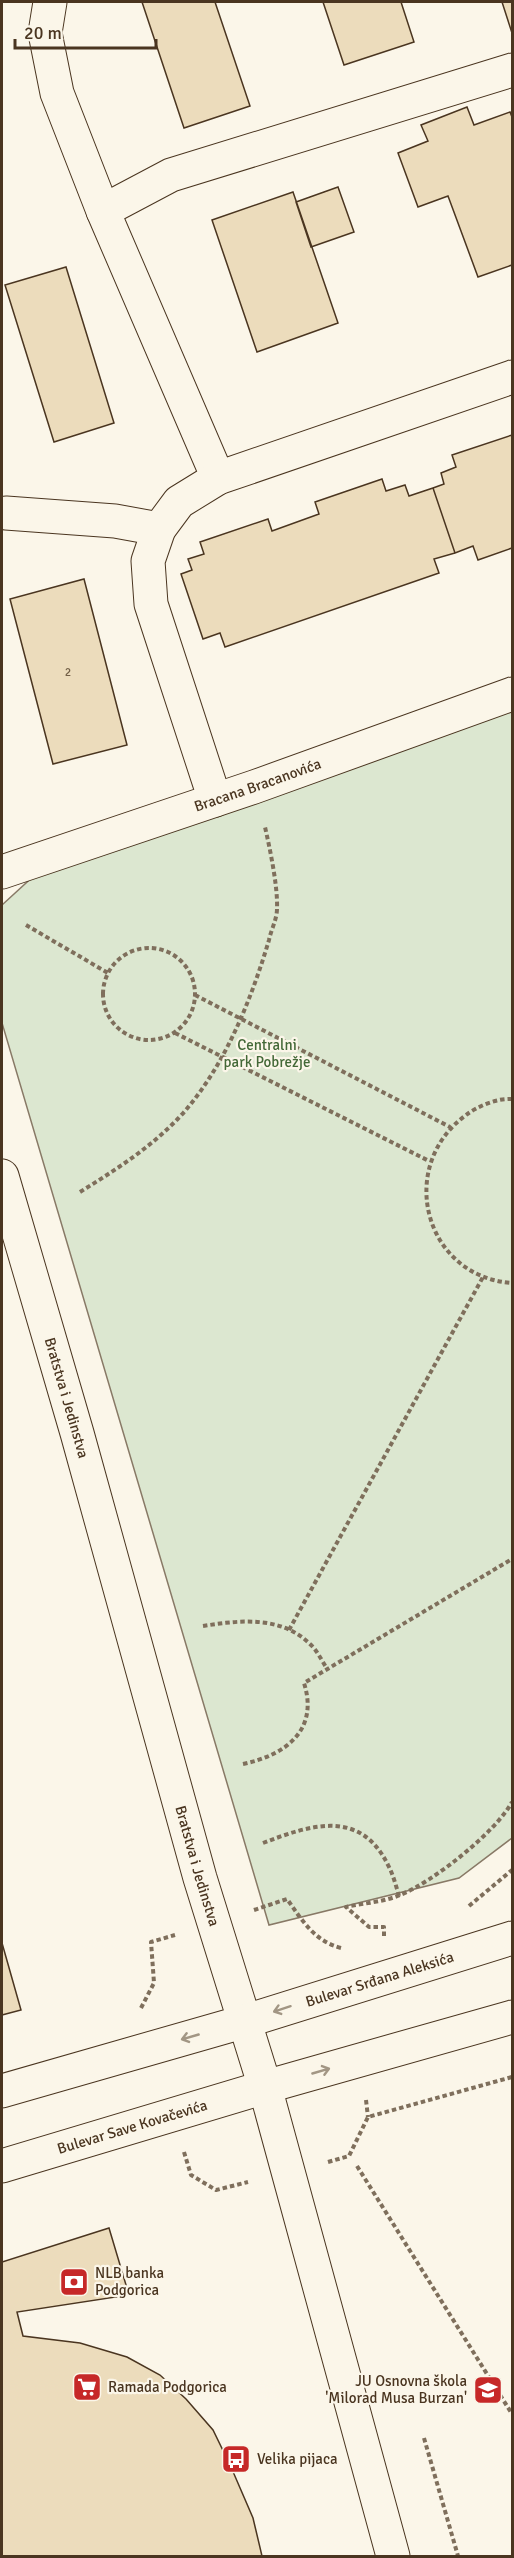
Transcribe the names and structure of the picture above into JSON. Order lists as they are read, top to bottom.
{
  "streets": {
    "street": [
      "Bracana Bracanovića",
      "Bratstva i Jedinstva",
      "Bulevar Srđana Aleksića",
      "Bulevar Save Kovačevića"
    ]
  },
  "crossings": [
    ["Bratstva i Jedinstva", "Bulevar Srđana Aleksića"],
    ["Bratstva i Jedinstva", "Bulevar Save Kovačevića"]
  ],
  "parks": ["Centralni park Pobrežje"],
  "places": {
    "bank": ["NLB banka Podgorica"],
    "supermarket": ["Ramada Podgorica"],
    "school or university": ["JU Osnovna škola 'Milorad Musa Burzan'"],
    "bus stop": ["Velika pijaca"]
  },
  "house_numbers": ["2"],
  "scale_bar": "20 m"
}
